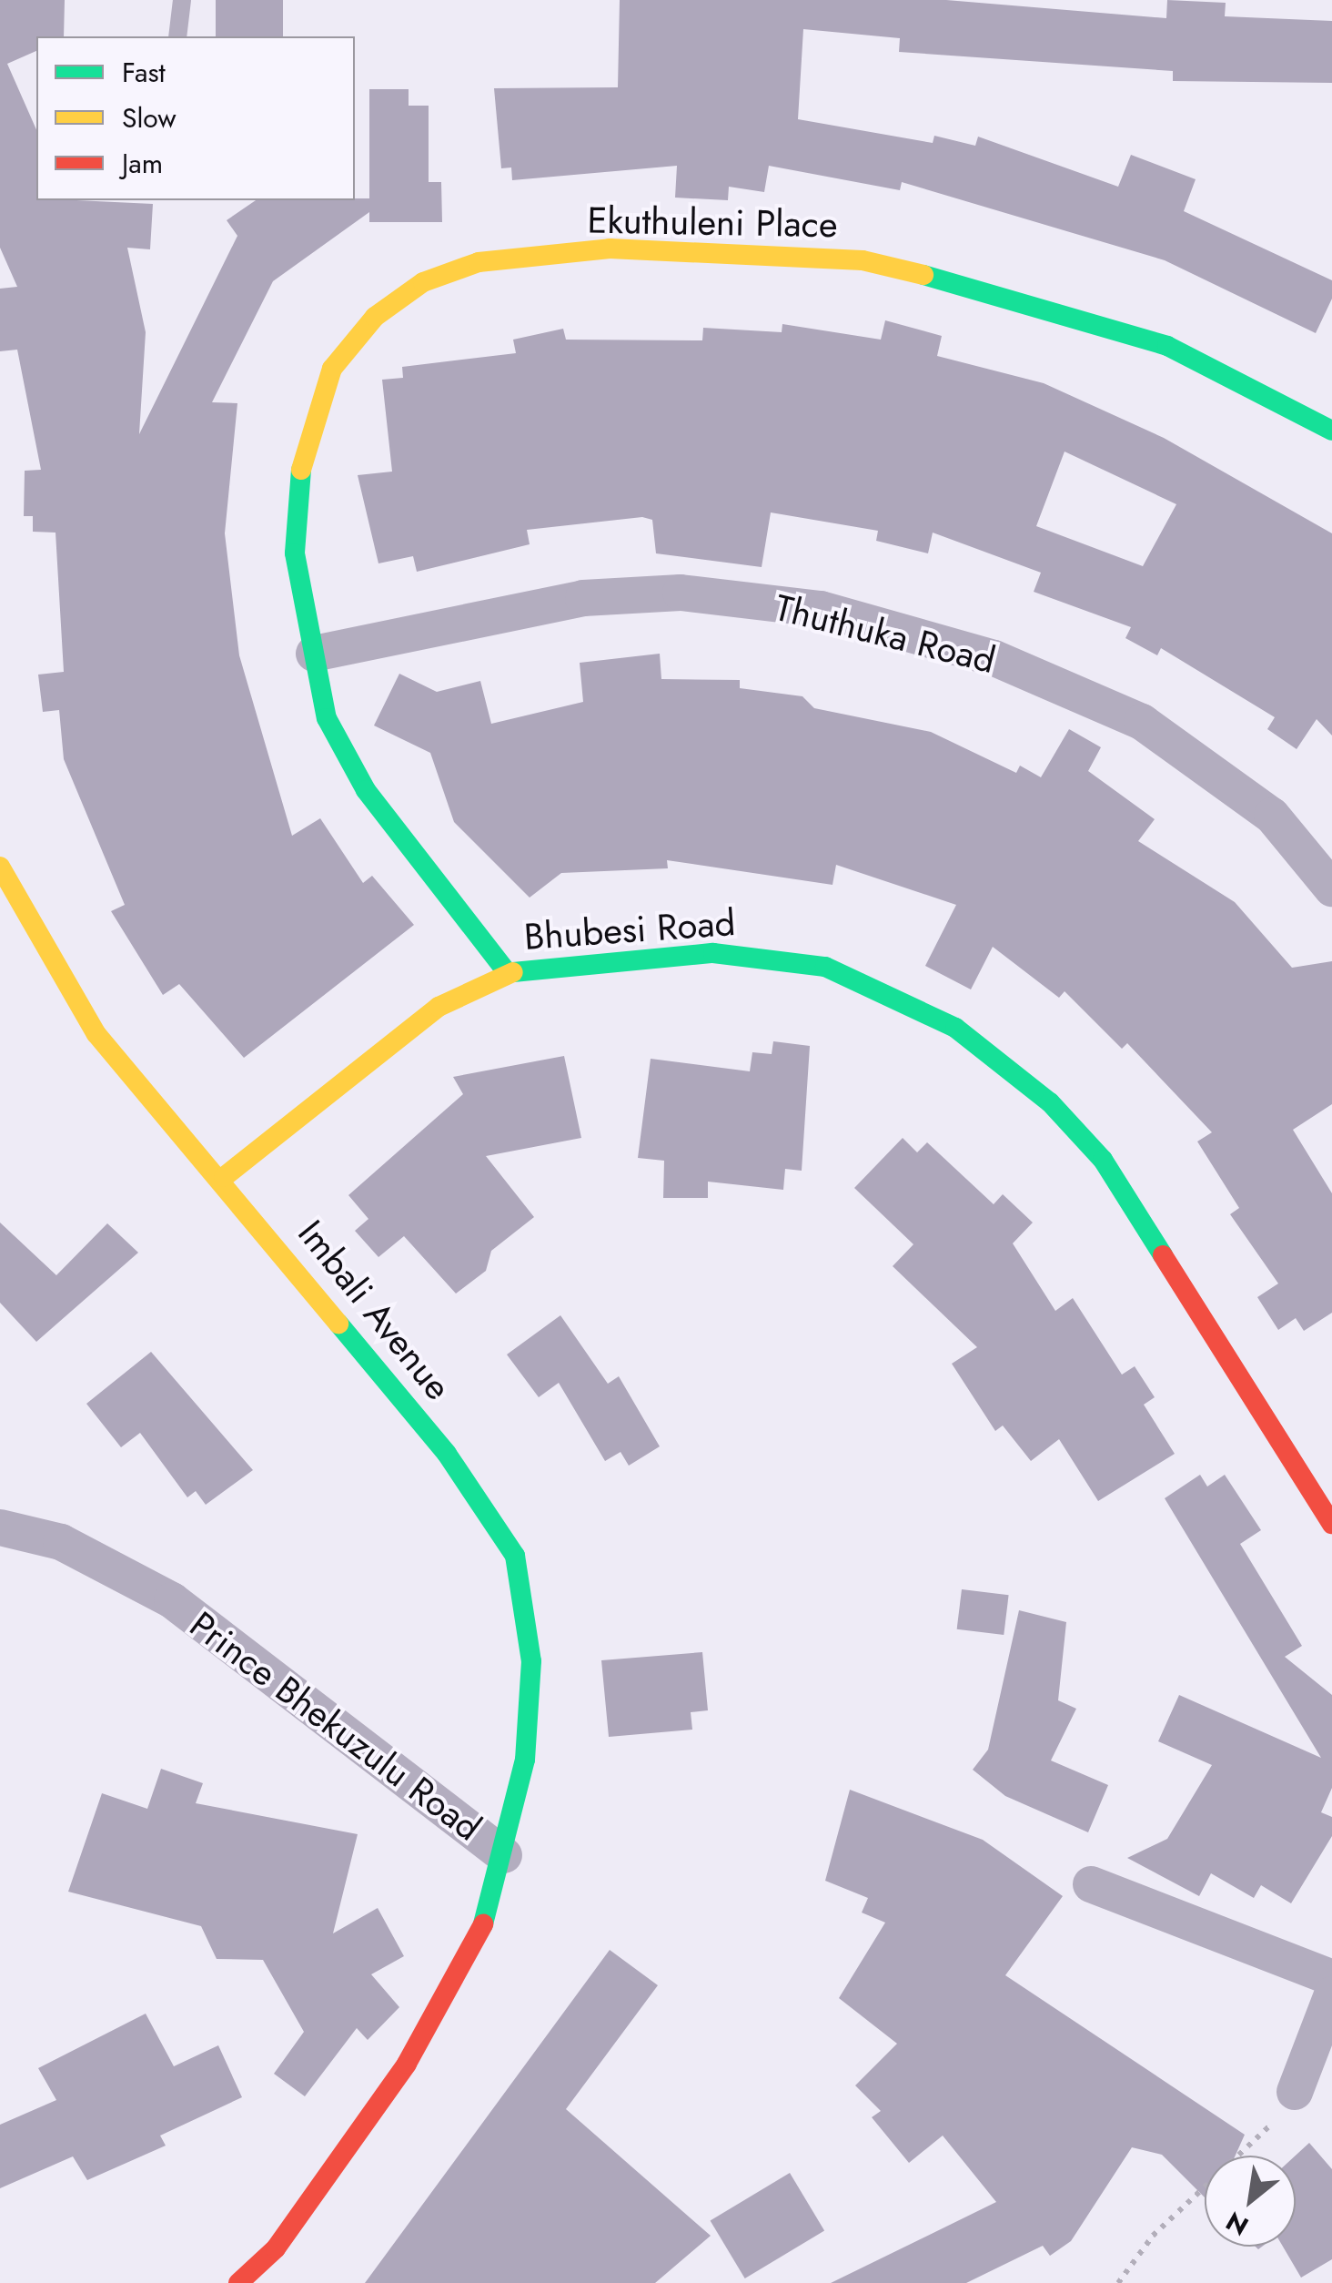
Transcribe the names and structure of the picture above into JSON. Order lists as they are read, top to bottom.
{
  "streets": {
    "street": [
      "Ekuthuleni Place",
      "Thuthuka Road",
      "Bhubesi Road",
      "Imbali Avenue",
      "Prince Bhekuzulu Road"
    ]
  },
  "crossings": [
    ["Ekuthuleni Place", "Thuthuka Road"],
    ["Ekuthuleni Place", "Bhubesi Road"],
    ["Bhubesi Road", "Imbali Avenue"],
    ["Imbali Avenue", "Prince Bhekuzulu Road"]
  ],
  "legend": ["Fast", "Slow", "Jam"],
  "north": "bottom left"
}
